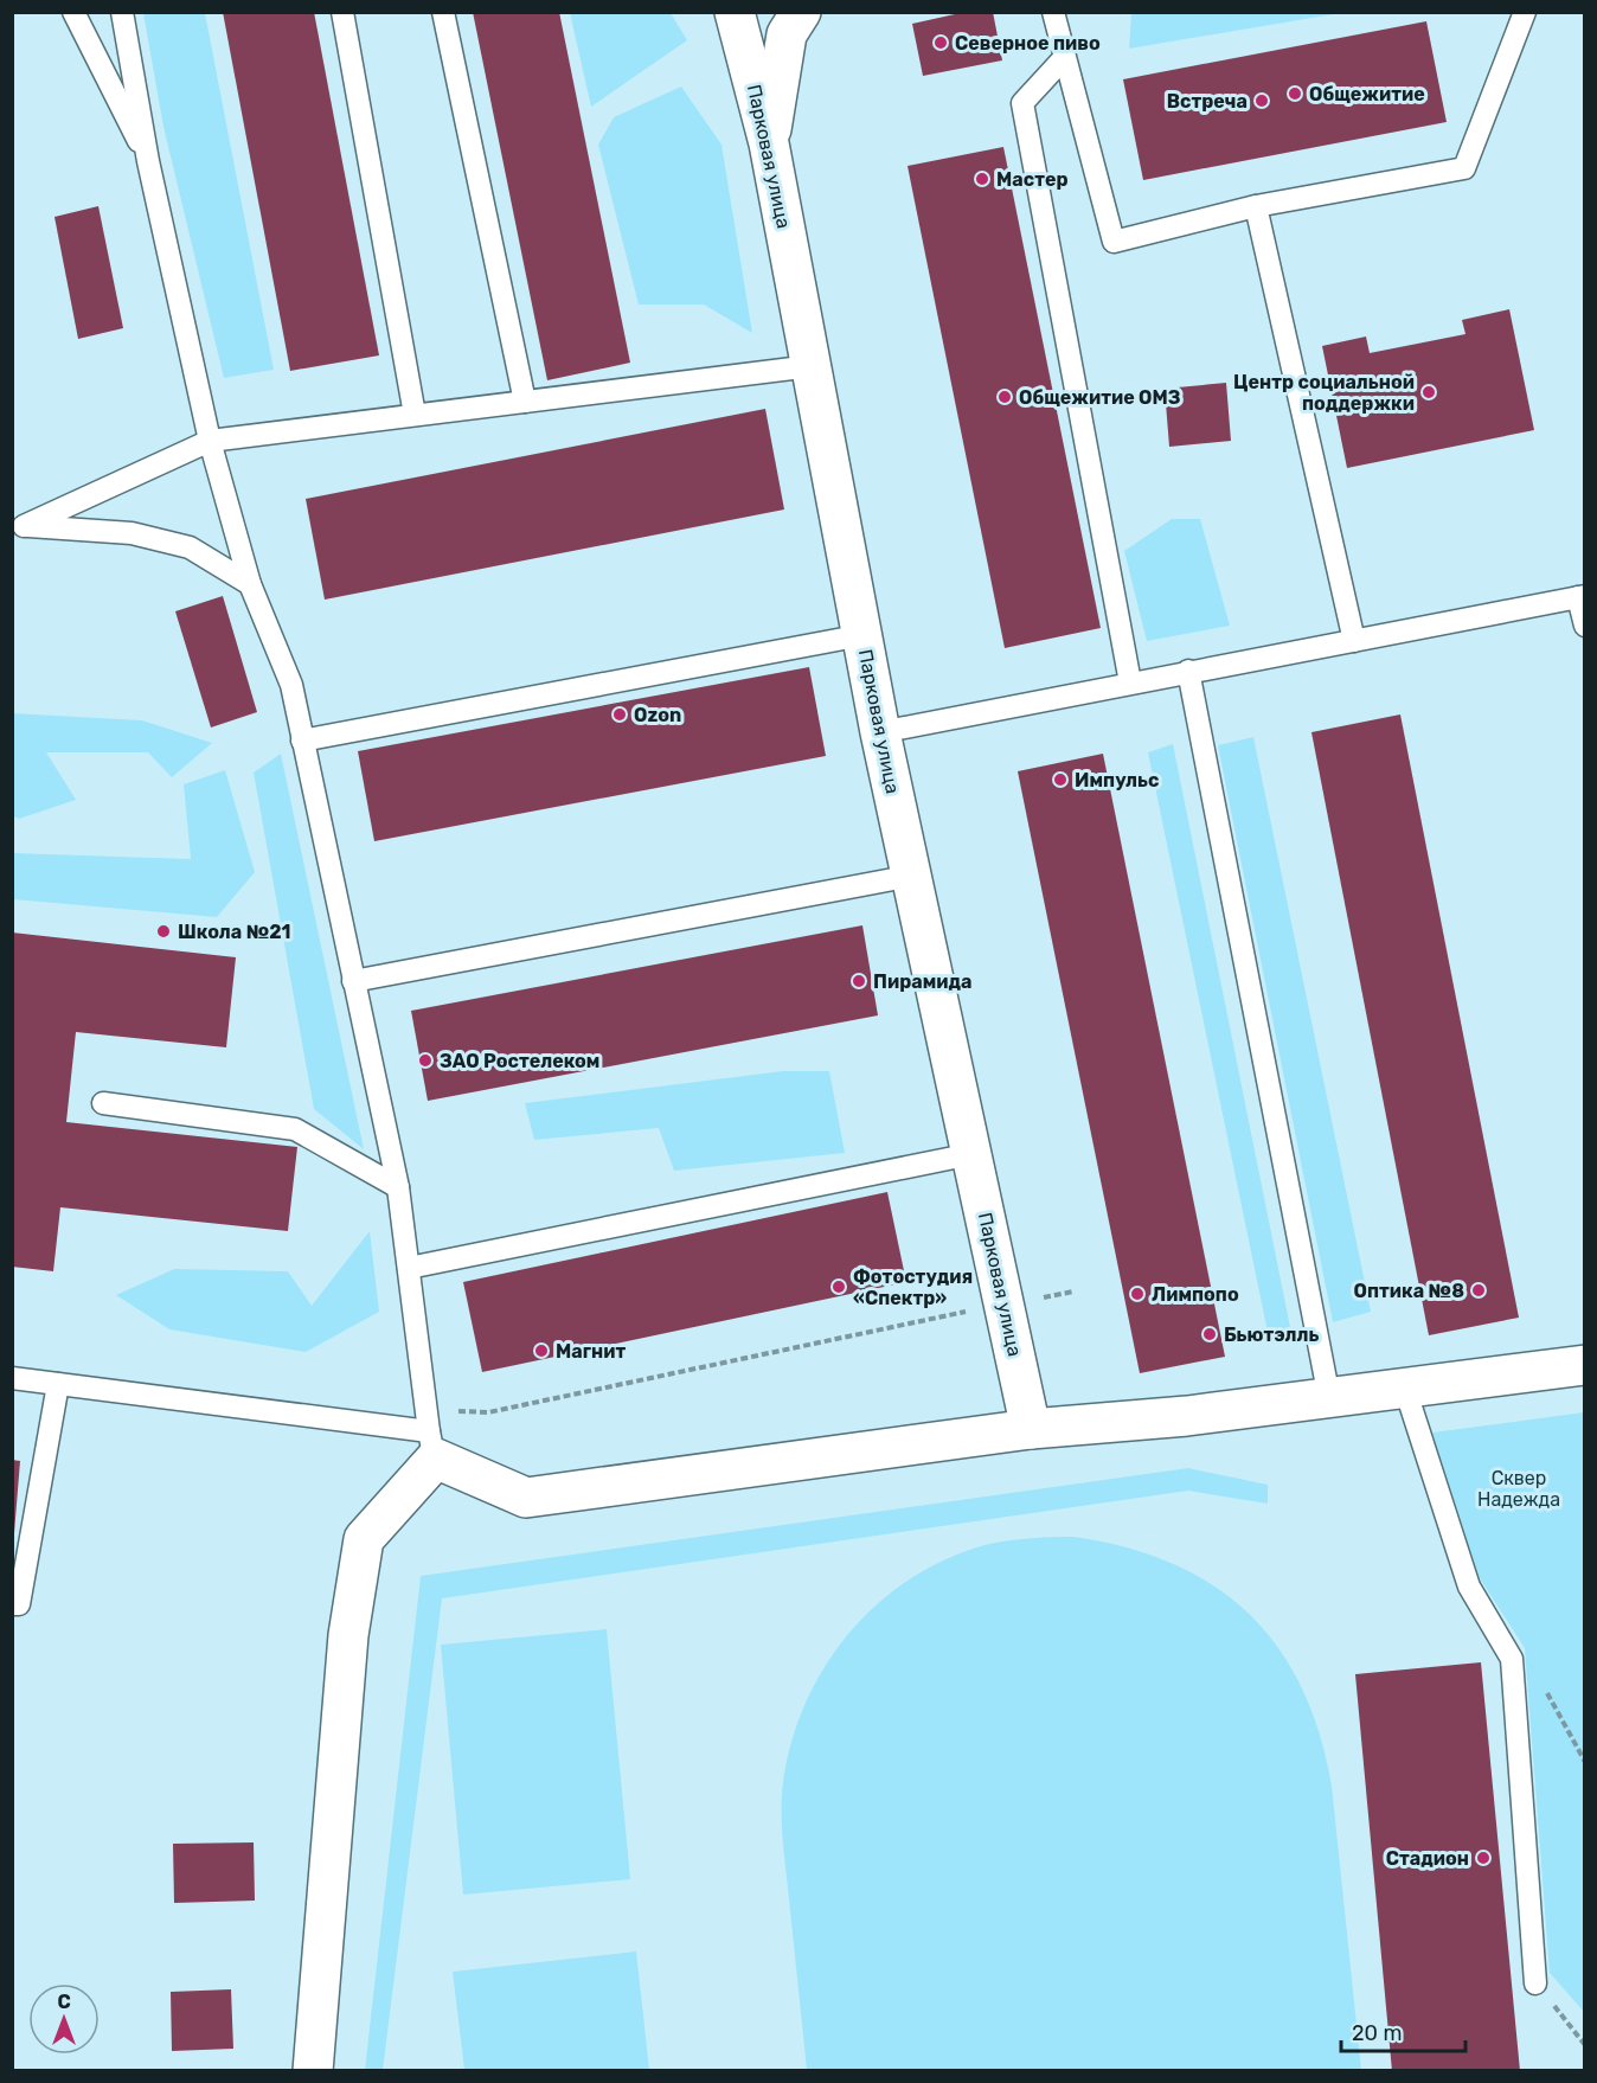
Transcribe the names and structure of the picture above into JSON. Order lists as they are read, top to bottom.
{
  "streets": {
    "street": ["Парковая улица"]
  },
  "parks": ["Сквер Надежда"],
  "places": [
    "Северное пиво",
    "Общежитие",
    "Встреча",
    "Мастер",
    "Центр социальной поддержки",
    "Общежитие ОМЗ",
    "Ozon",
    "Импульс",
    "Школа №21",
    "Пирамида",
    "ЗАО Ростелеком",
    "Фотостудия «Спектр»",
    "Оптика №8",
    "Лимпопо",
    "Бьютэлль",
    "Магнит",
    "Стадион"
  ],
  "scale_bar": "20 m",
  "north": "top"
}
